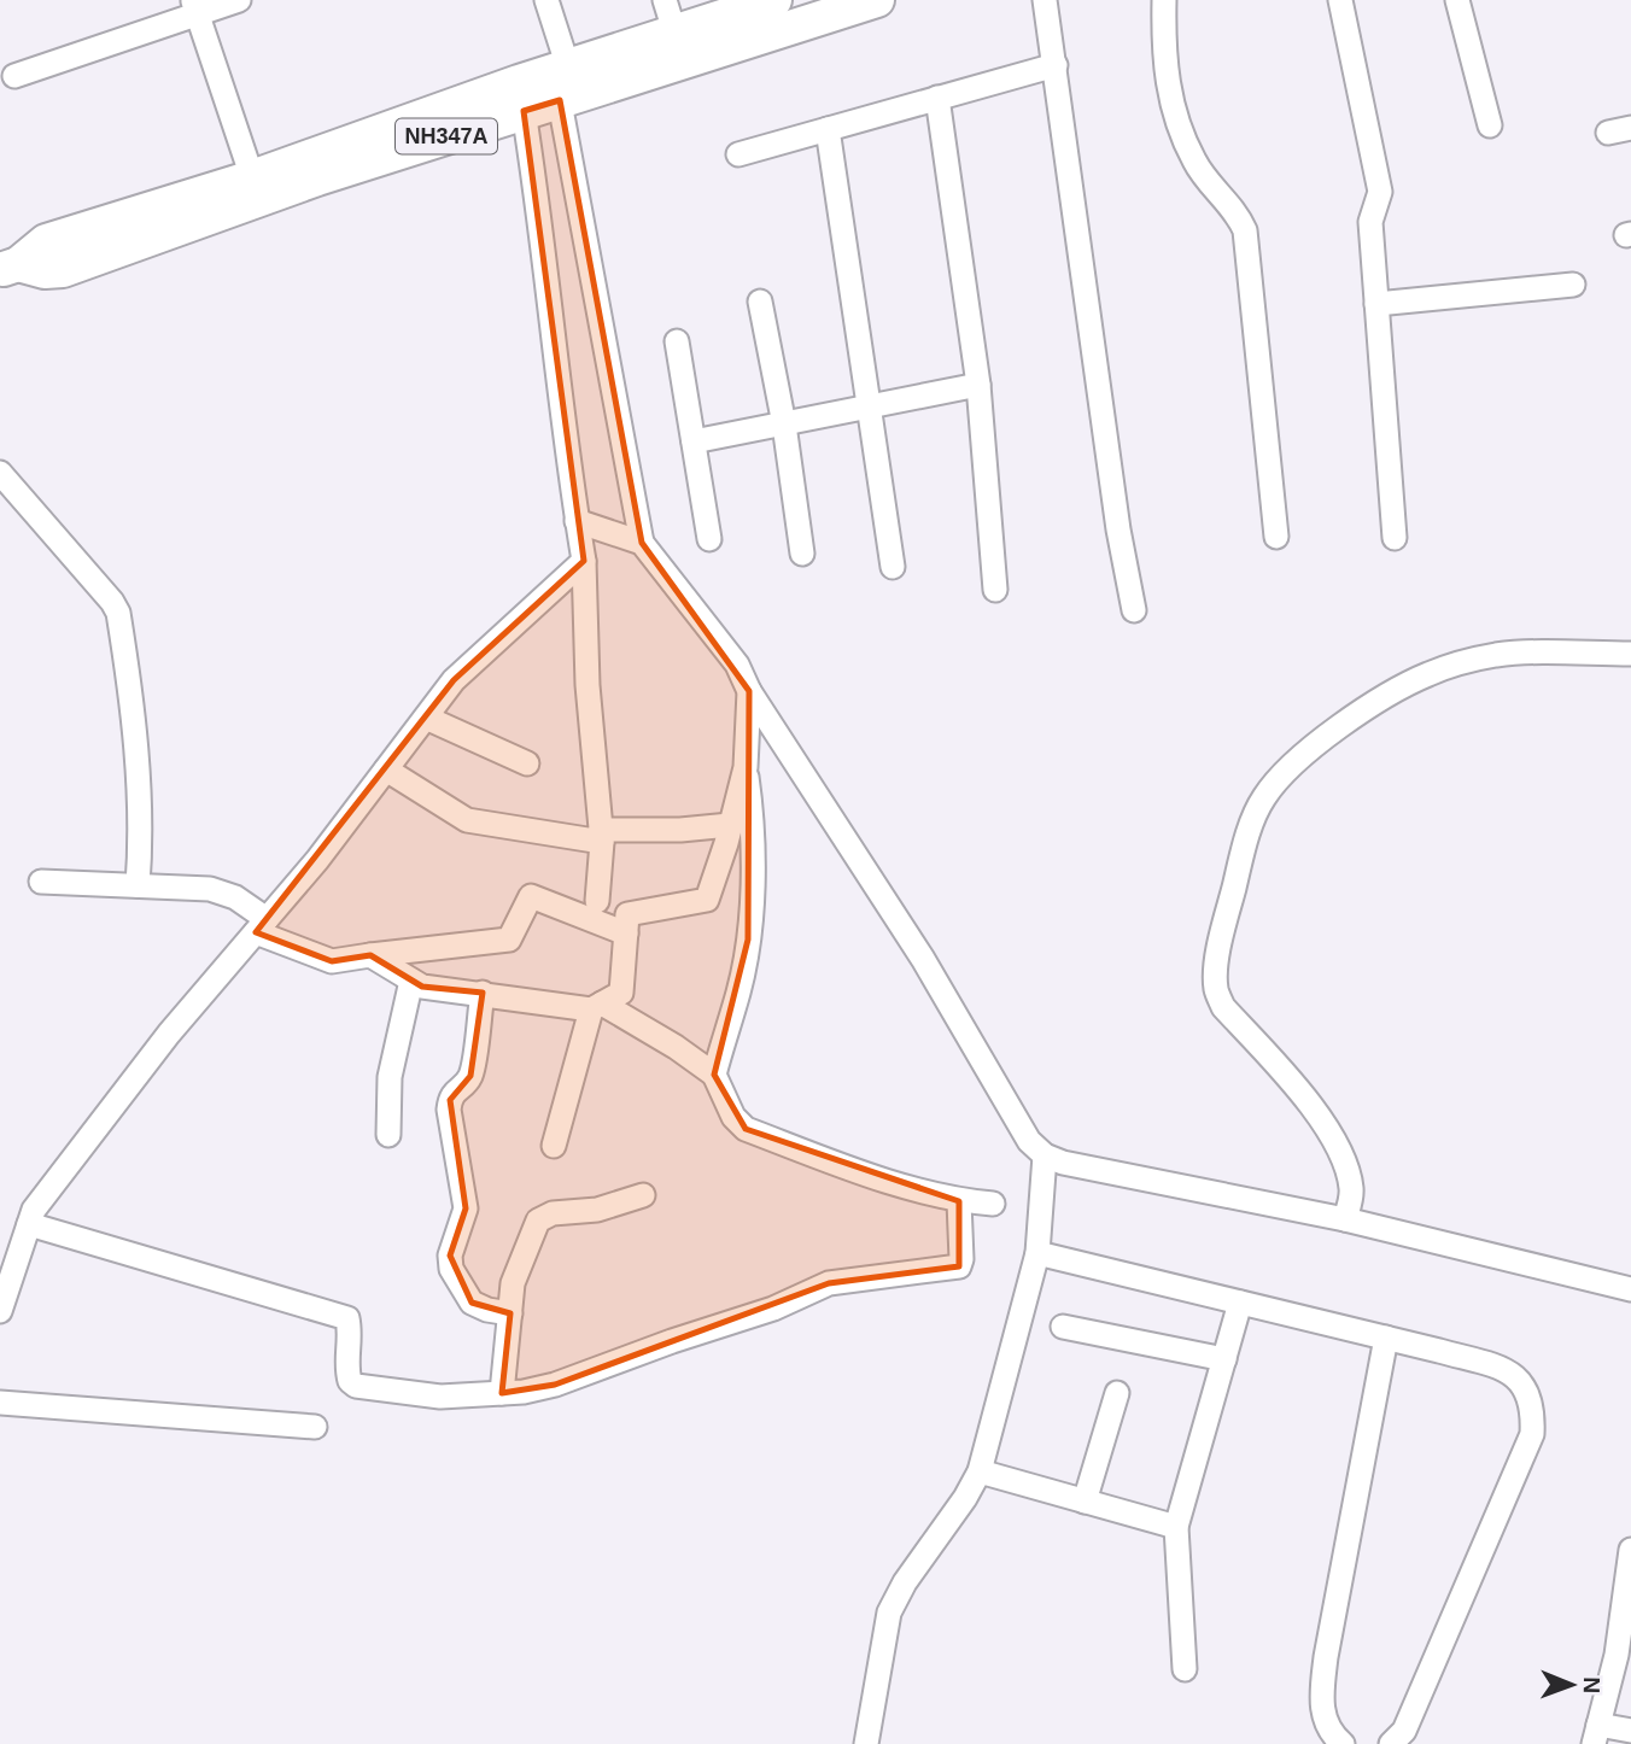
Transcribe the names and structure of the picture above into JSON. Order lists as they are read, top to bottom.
{
  "streets": {
    "highway": ["NH347A"]
  },
  "north": "right"
}
